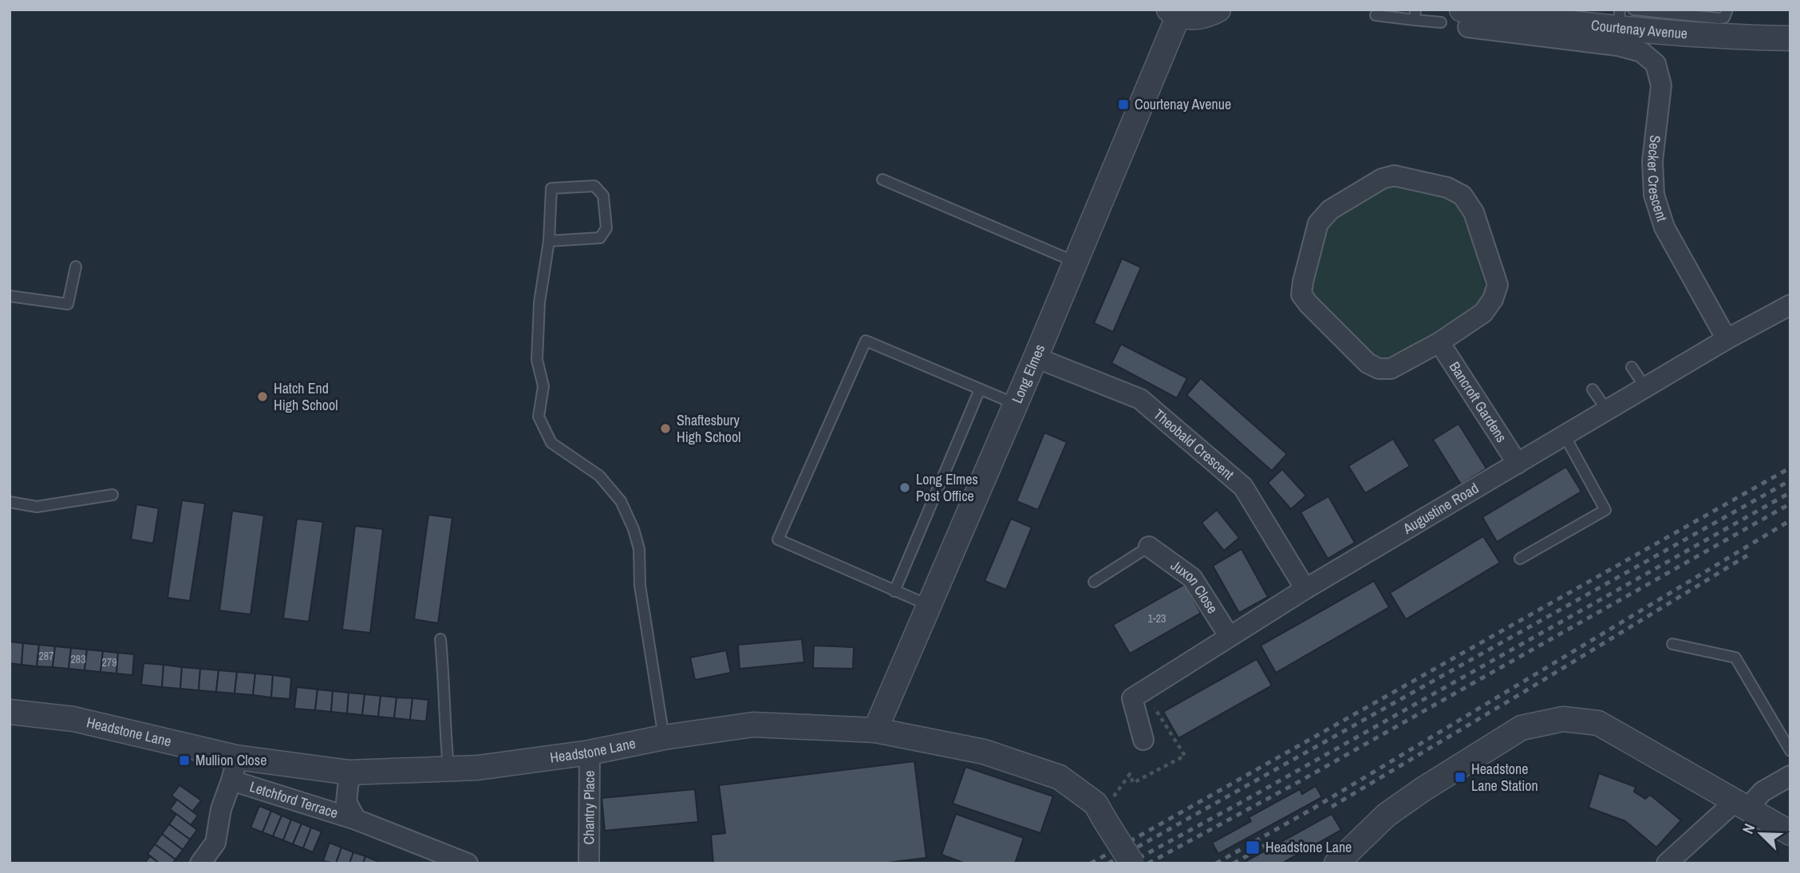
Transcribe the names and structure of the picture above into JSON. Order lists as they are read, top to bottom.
{
  "streets": {
    "street": [
      "Courtenay Avenue",
      "Secker Crescent",
      "Long Elmes",
      "Bancroft Gardens",
      "Theobald Crescent",
      "Augustine Road",
      "Juxon Close",
      "Headstone Lane",
      "Letchford Terrace",
      "Chantry Place"
    ]
  },
  "crossings": [
    ["Courtenay Avenue", "Secker Crescent"],
    ["Secker Crescent", "Augustine Road"],
    ["Long Elmes", "Theobald Crescent"],
    ["Long Elmes", "Headstone Lane"],
    ["Bancroft Gardens", "Augustine Road"],
    ["Theobald Crescent", "Augustine Road"],
    ["Augustine Road", "Juxon Close"],
    ["Headstone Lane", "Letchford Terrace"],
    ["Headstone Lane", "Chantry Place"]
  ],
  "places": {
    "transit": [
      "Courtenay Avenue",
      "Mullion Close",
      "Headstone Lane Station",
      "Headstone Lane"
    ],
    "other": ["Hatch End High School", "Shaftesbury High School", "Long Elmes Post Office"]
  },
  "house_numbers": [
    "1-23",
    "287",
    "283",
    "279"
  ],
  "north": "top left"
}
